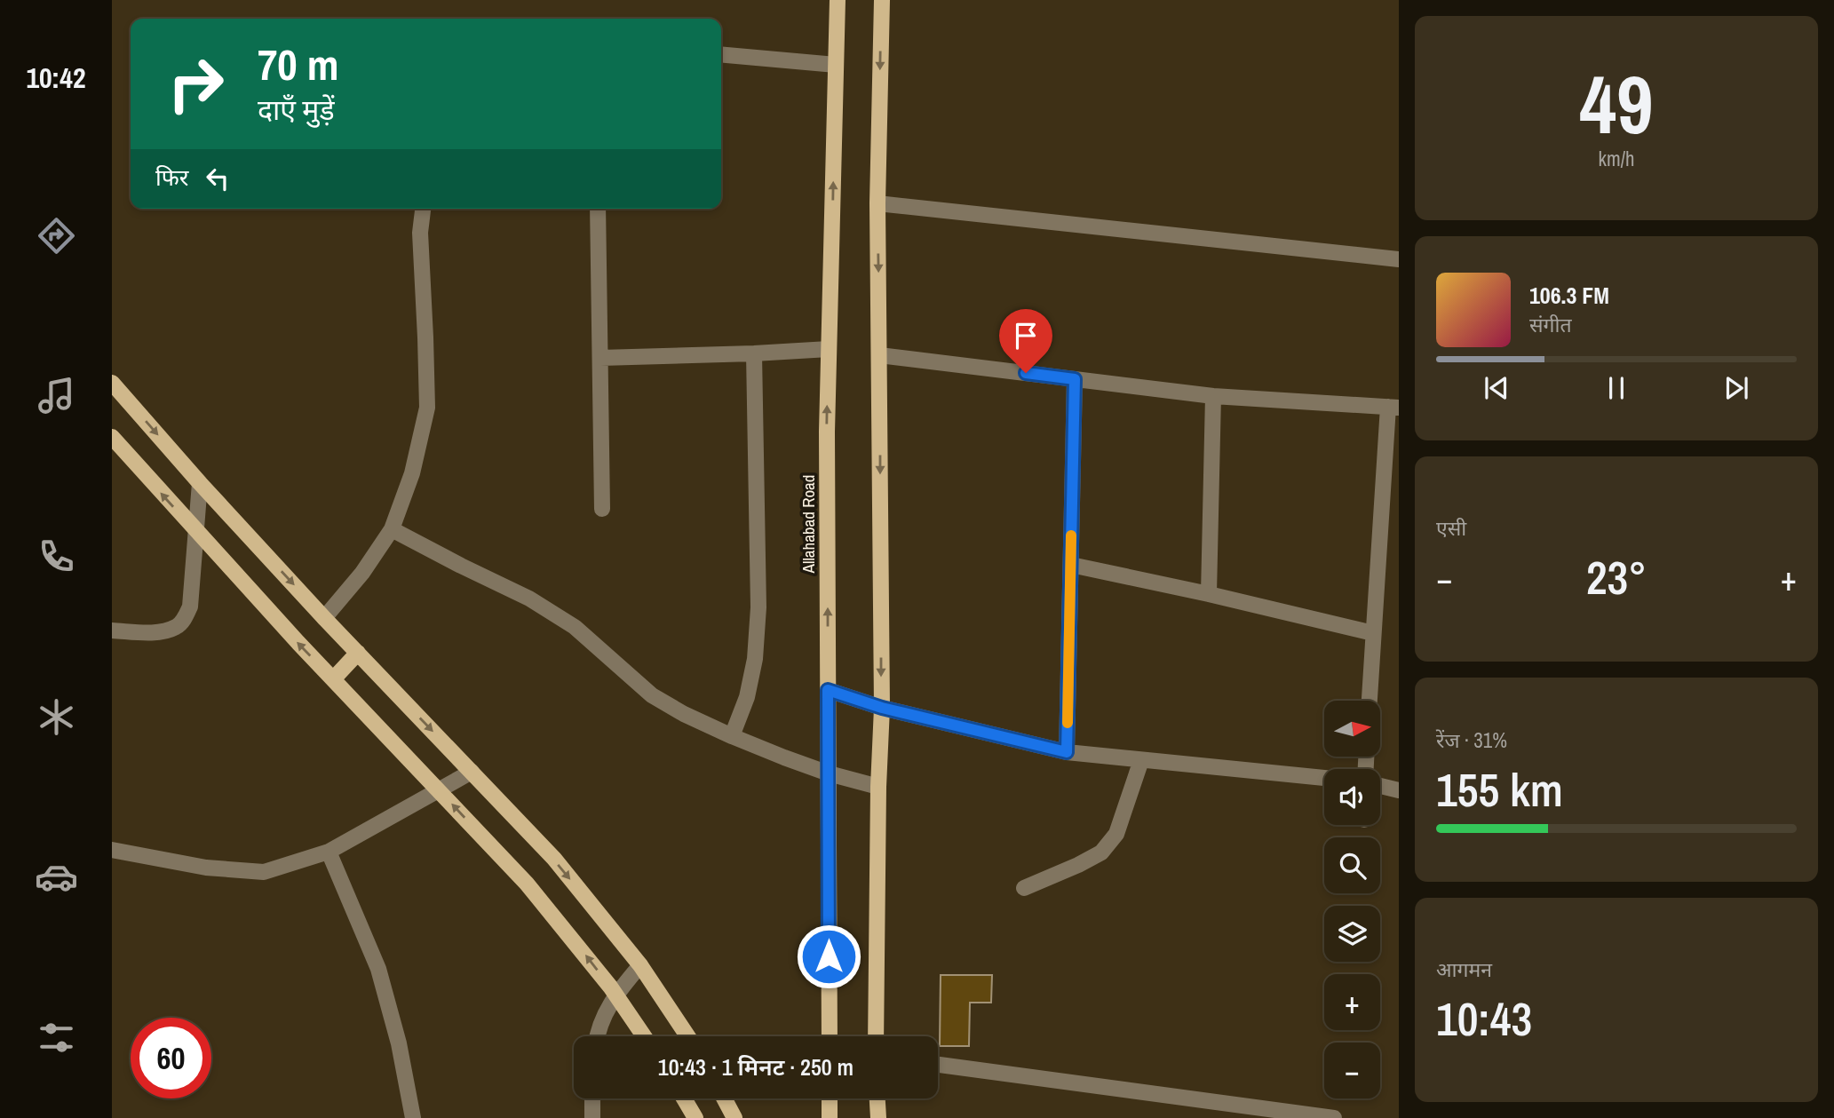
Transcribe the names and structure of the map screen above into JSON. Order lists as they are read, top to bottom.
{
  "streets": {
    "main road": ["Allahabad Road"]
  },
  "north": "right",
  "page": {
    "tabs": "10:42",
    "tile": [
      ["49", "km/h"],
      "एसी",
      ["रेंज · 31%", "155 km"],
      ["आगमन", "10:43"]
    ],
    "turn": ["70 m", "दाएँ मुड़ें"],
    "then": "फिर",
    "song": ["106.3 FM", "संगीत"],
    "heat": ["−", "23°", "+"],
    "map_buttons": ["+", "−"],
    "limit": "60",
    "trip": "10:43 · 1 मिनट · 250 m"
  }
}
